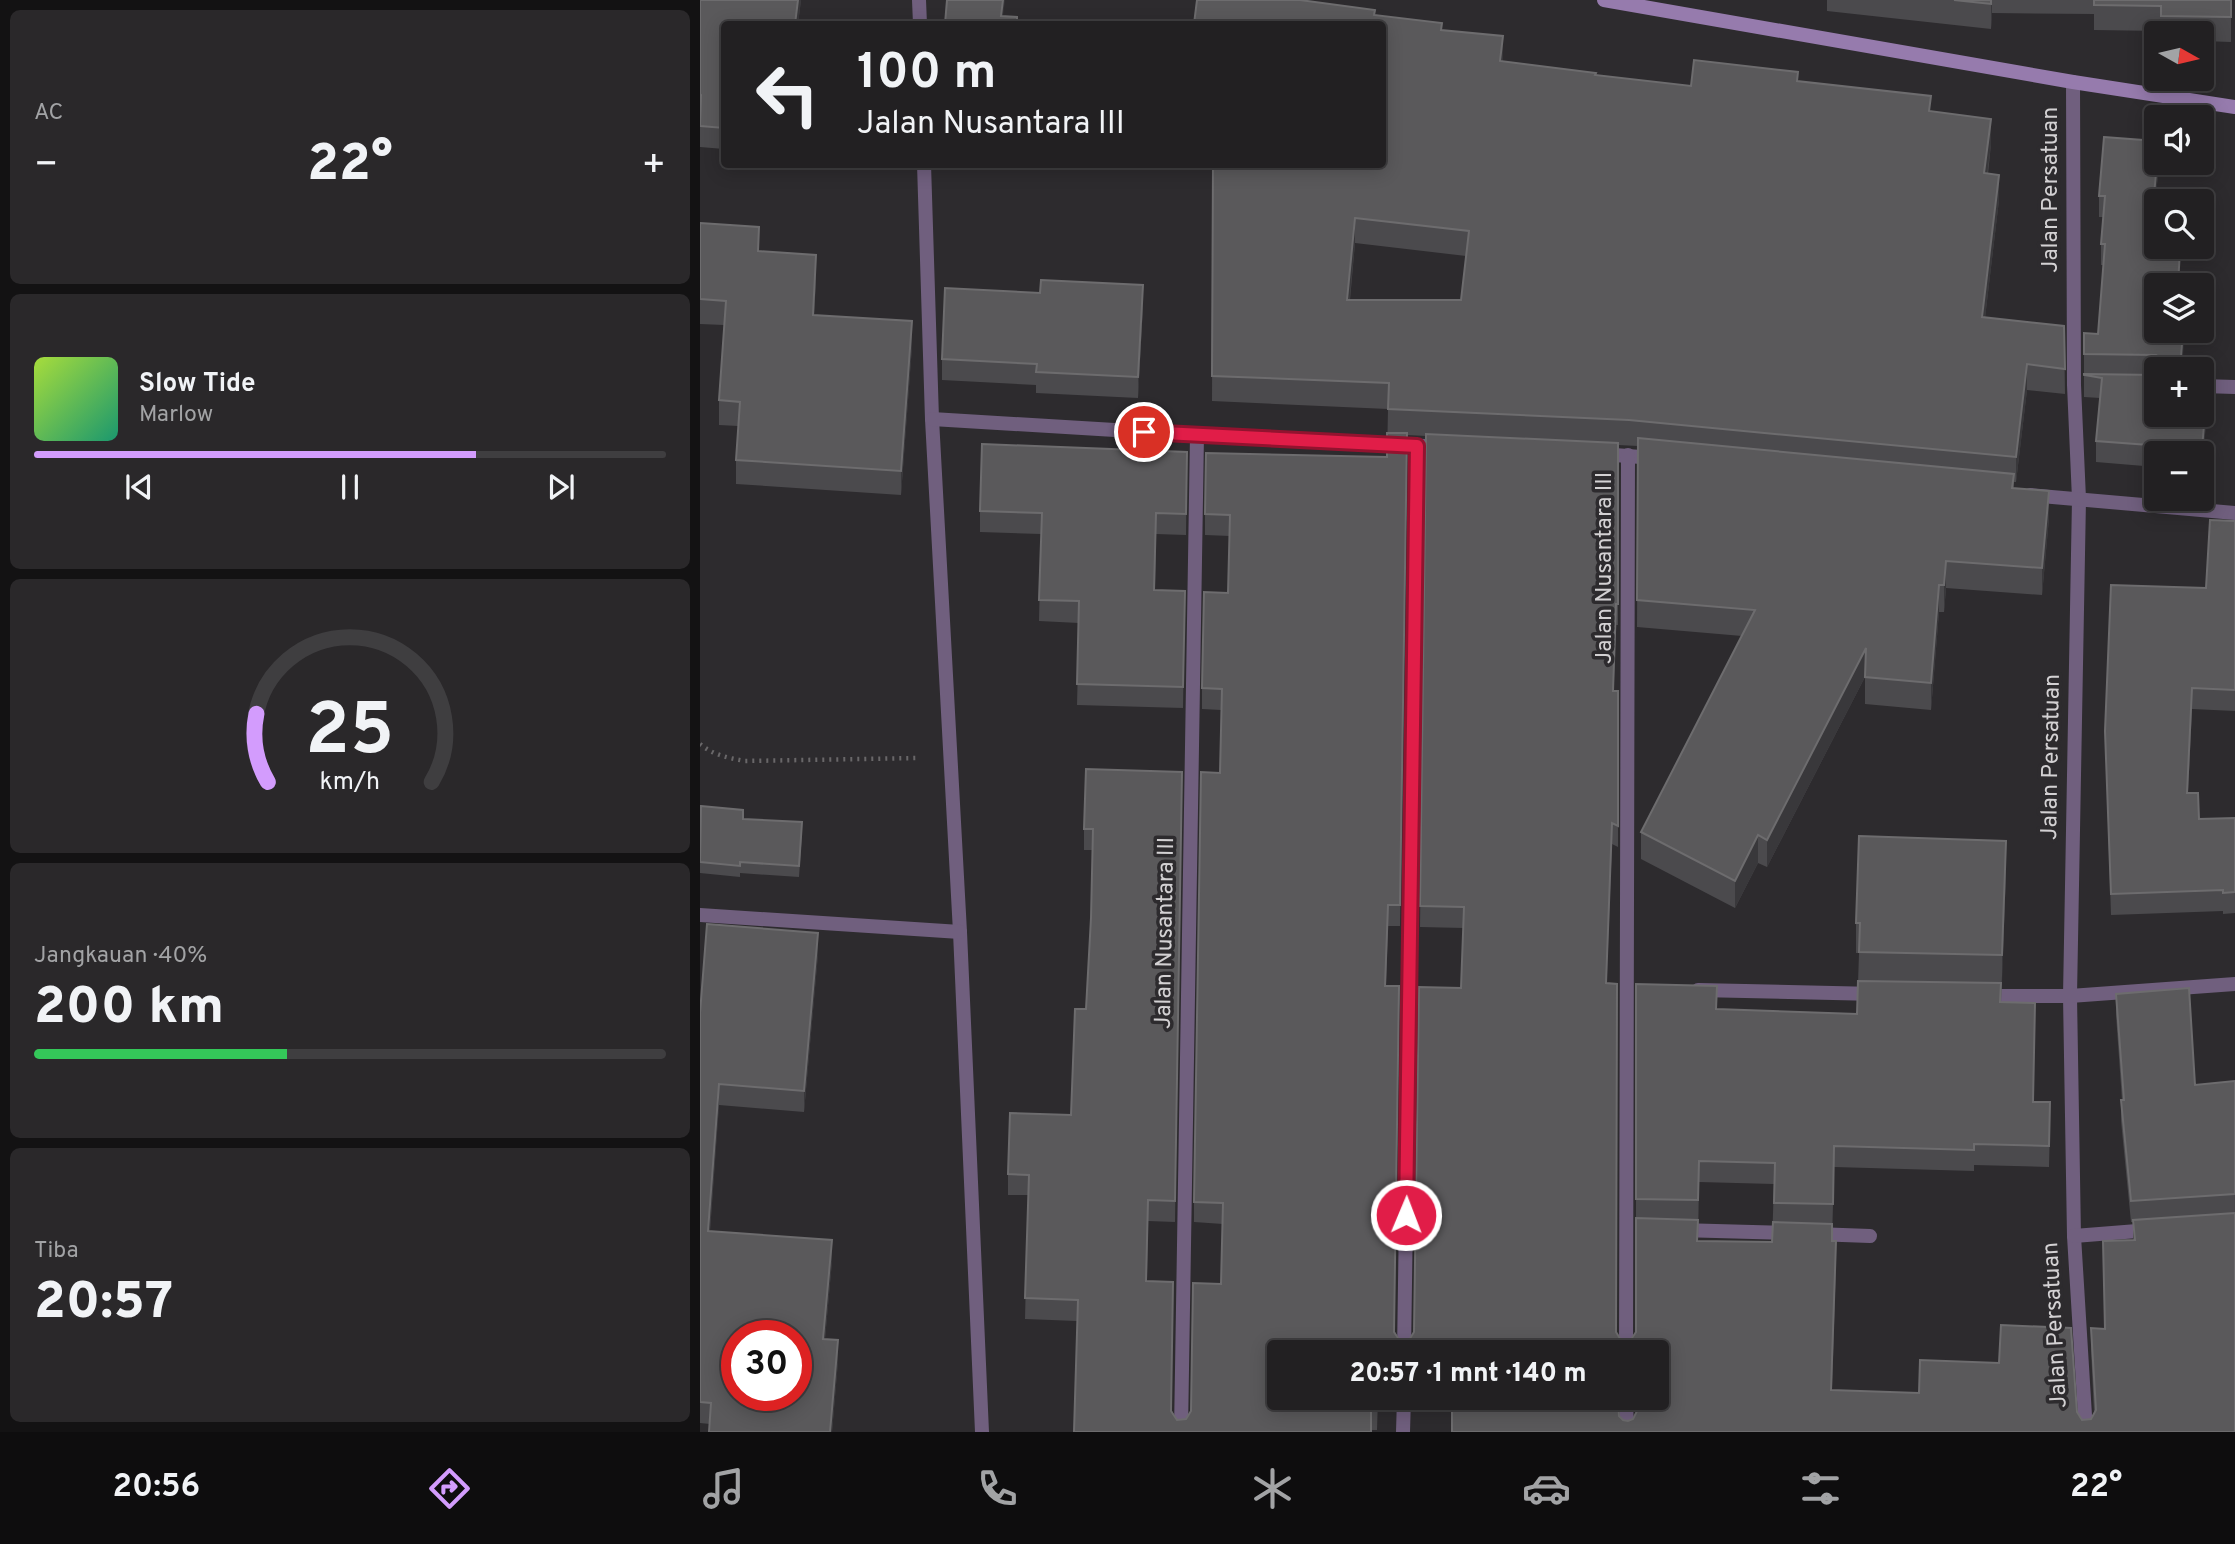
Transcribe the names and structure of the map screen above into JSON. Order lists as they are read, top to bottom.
{
  "streets": {
    "street": ["Jalan Persatuan", "Jalan Nusantara III"]
  },
  "north": "right",
  "page": {
    "tile": [
      "AC",
      ["Jangkauan · 40%", "200 km"],
      ["Tiba", "20:57"]
    ],
    "map_buttons": ["+", "−"],
    "turn": ["100 m", "Jalan Nusantara III"],
    "heat": ["−", "22°", "+"],
    "song": ["Slow Tide", "Marlow"],
    "limit": "30",
    "trip": "20:57 · 1 mnt · 140 m",
    "tabs": ["20:56", "22°"],
    "gauge": ["25", "km/h"]
  }
}
